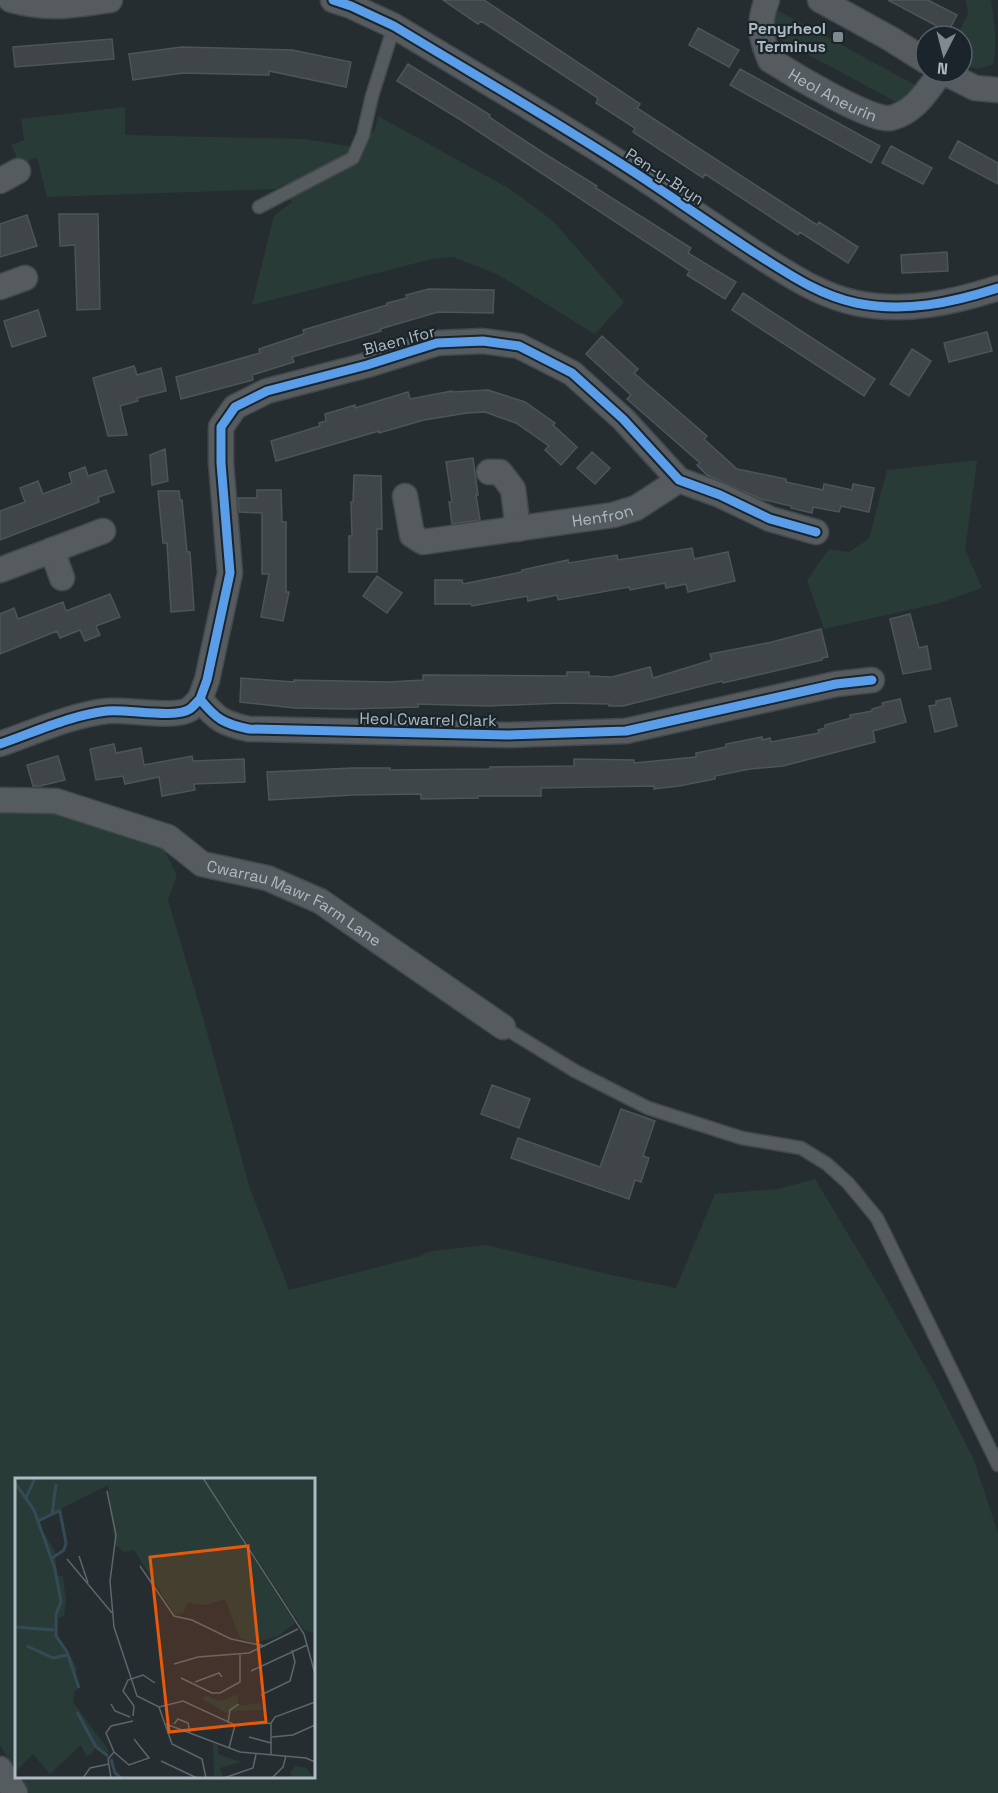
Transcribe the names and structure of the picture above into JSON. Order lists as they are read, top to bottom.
{
  "streets": {
    "street": [
      "Heol Aneurin",
      "Pen-y-Bryn",
      "Blaen Ifor",
      "Henfron",
      "Heol Cwarrel Clark",
      "Cwarrau Mawr Farm Lane"
    ]
  },
  "crossings": [
    ["Blaen Ifor", "Henfron"],
    ["Blaen Ifor", "Heol Cwarrel Clark"]
  ],
  "places": {
    "transit": ["Penyrheol Terminus"]
  },
  "north": "bottom"
}
